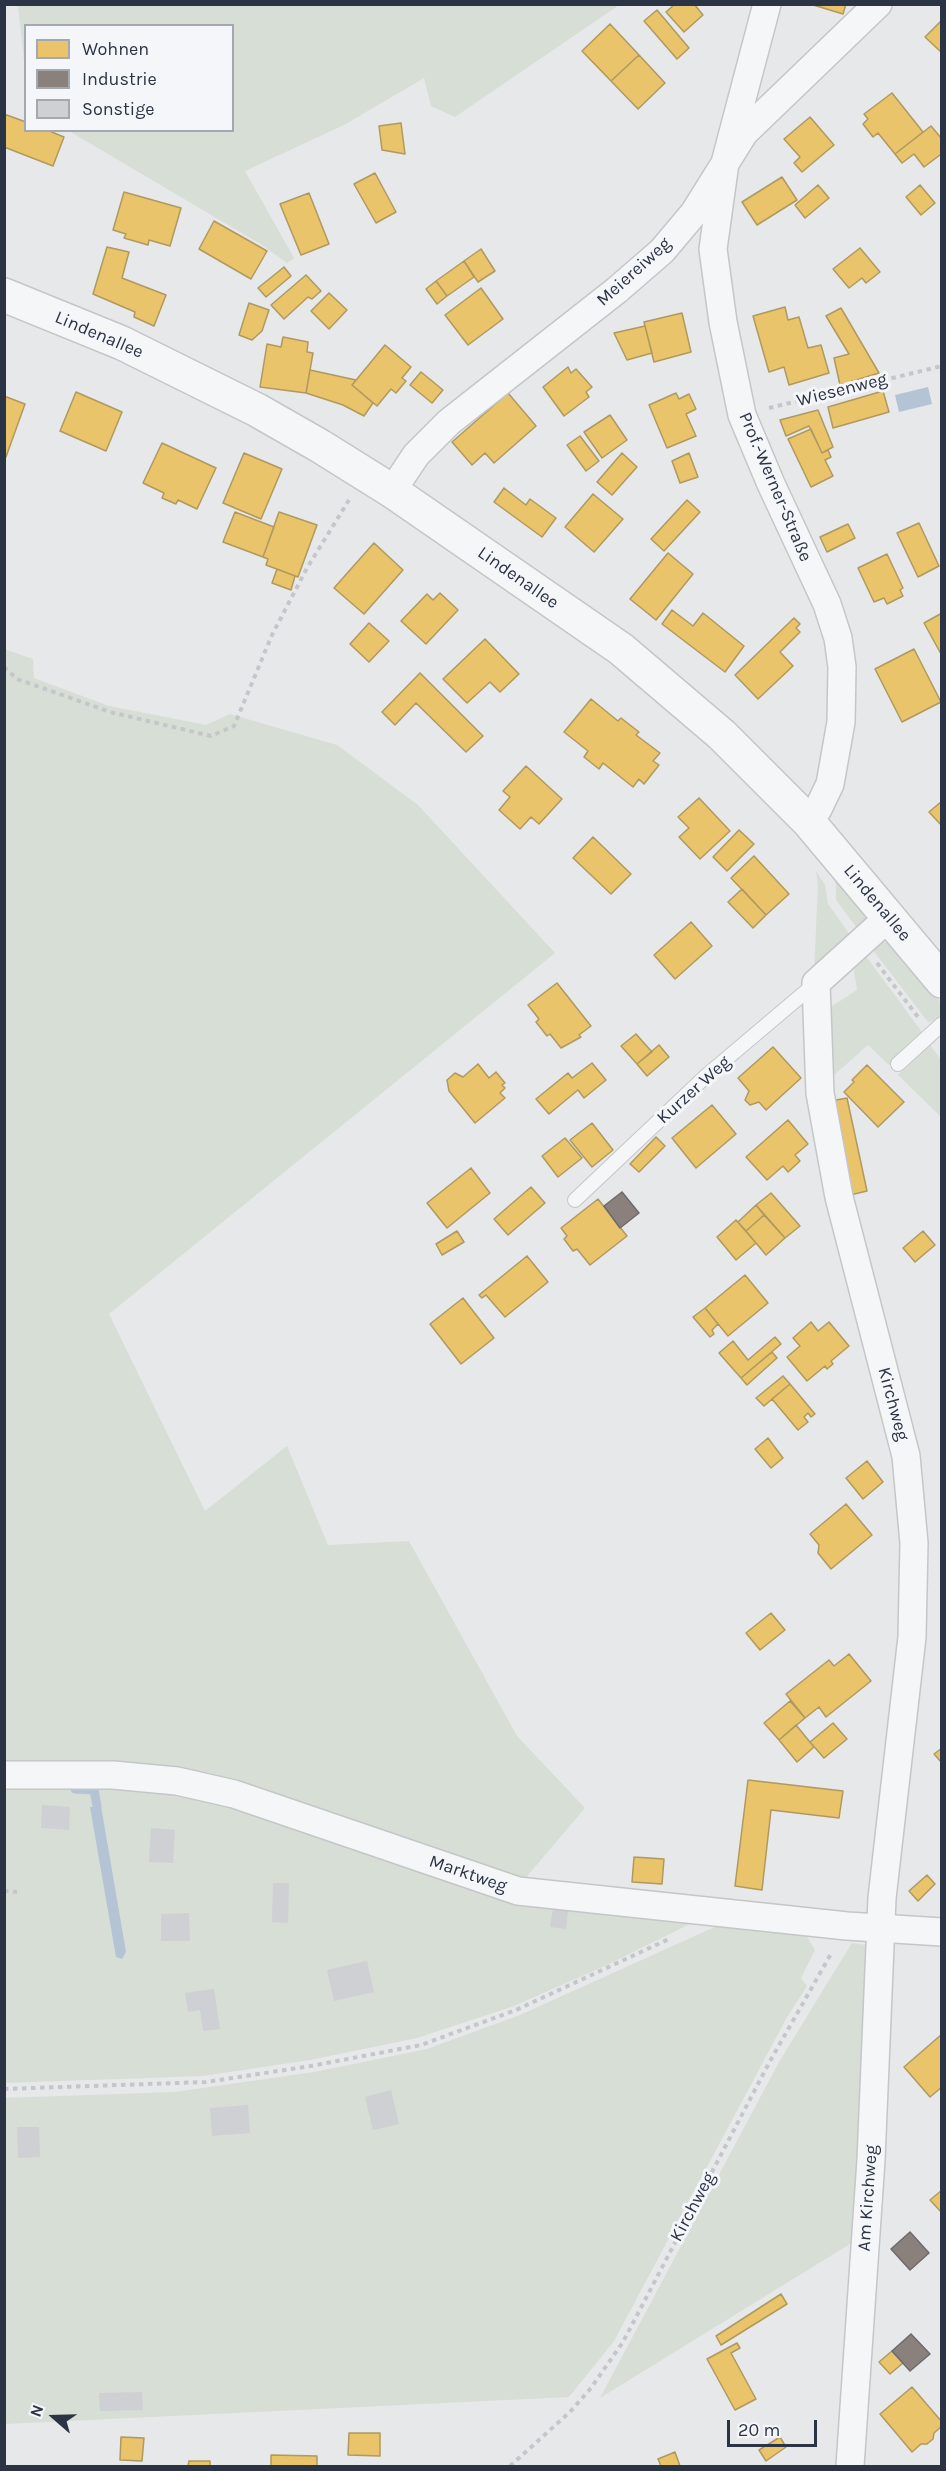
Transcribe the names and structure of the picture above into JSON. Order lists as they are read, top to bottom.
{
  "streets": {
    "street": [
      "Meiereiweg",
      "Lindenallee",
      "Prof.-Werner-Straße",
      "Kirchweg",
      "Marktweg",
      "Am Kirchweg"
    ],
    "lane": ["Kurzer Weg"],
    "path": ["Wiesenweg"]
  },
  "crossings": [
    ["Meiereiweg", "Lindenallee"],
    ["Meiereiweg", "Prof.-Werner-Straße"],
    ["Lindenallee", "Prof.-Werner-Straße"],
    ["Wiesenweg", "Prof.-Werner-Straße"],
    ["Kurzer Weg", "Kirchweg"],
    ["Kirchweg", "Marktweg"],
    ["Kirchweg", "Am Kirchweg"],
    ["Marktweg", "Am Kirchweg"]
  ],
  "legend": ["Wohnen", "Industrie", "Sonstige"],
  "scale_bar": "20 m",
  "north": "left"
}
